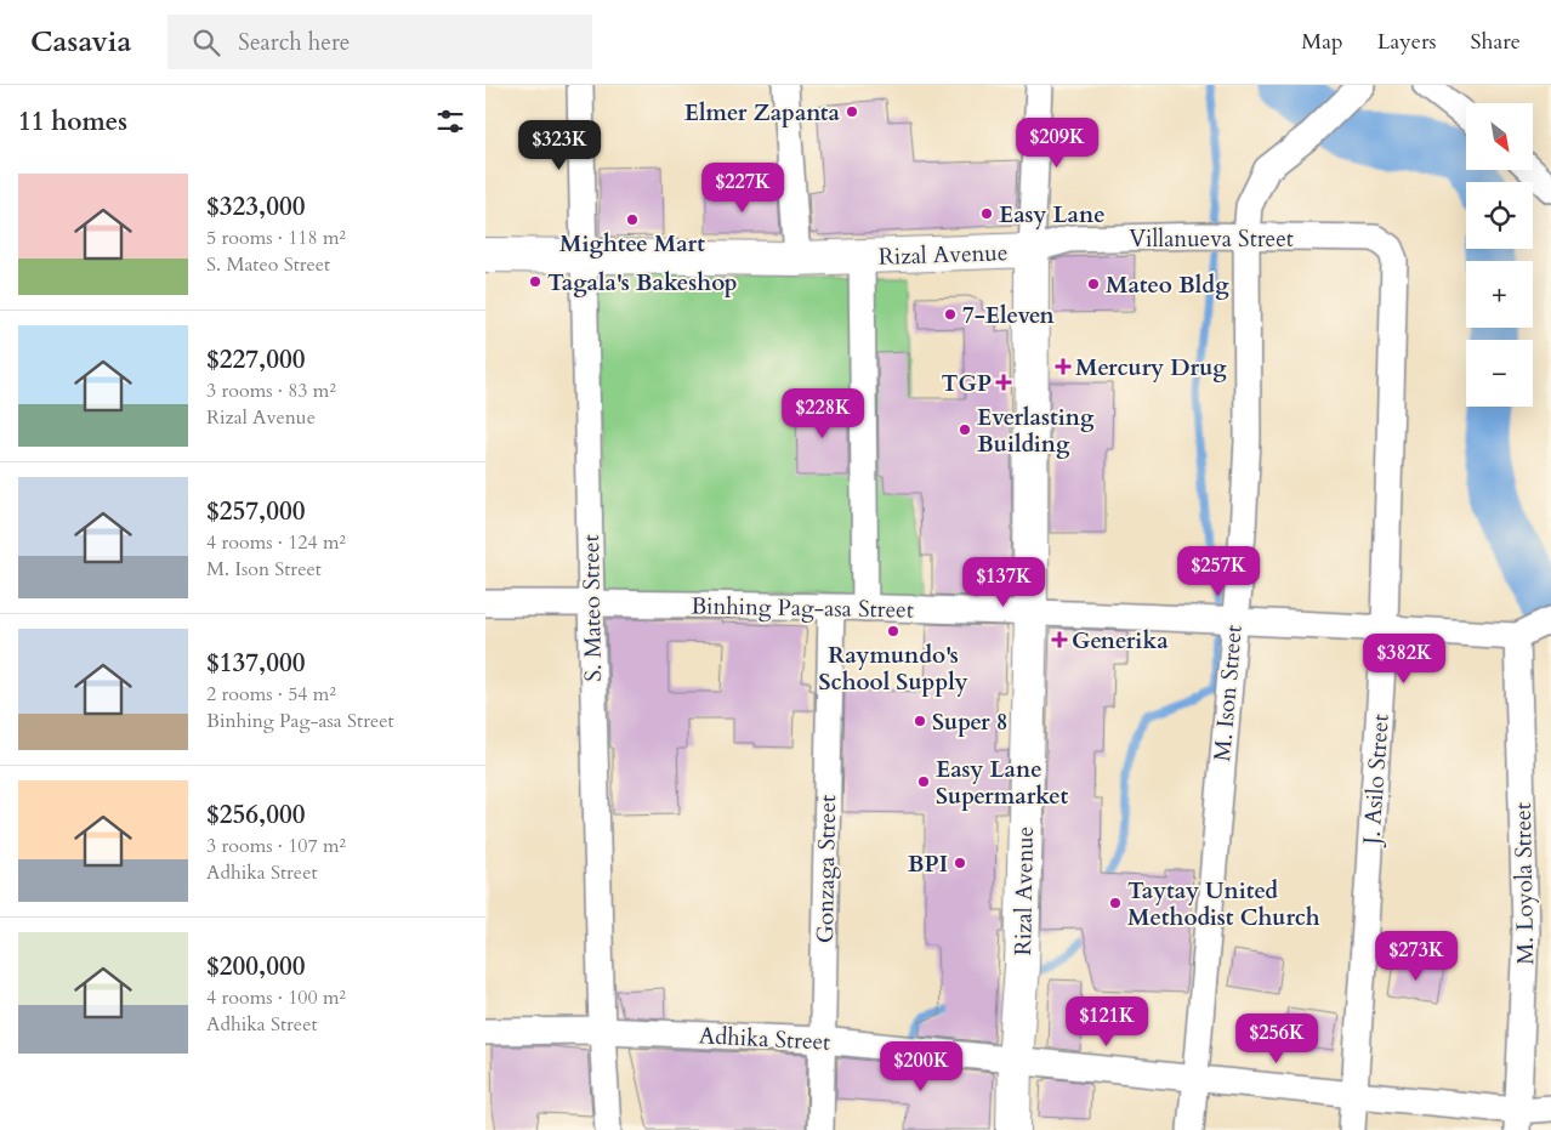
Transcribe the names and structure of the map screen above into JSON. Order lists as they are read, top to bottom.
{
  "streets": {
    "main road": ["Rizal Avenue"],
    "street": [
      "Villanueva Street",
      "Binhing Pag-asa Street",
      "S. Mateo Street",
      "M. Ison Street",
      "J. Asilo Street",
      "Gonzaga Street",
      "M. Loyola Street",
      "Adhika Street"
    ]
  },
  "crossings": [
    ["Villanueva Street", "Rizal Avenue"],
    ["Villanueva Street", "M. Ison Street"],
    ["Villanueva Street", "J. Asilo Street"],
    ["Rizal Avenue", "Binhing Pag-asa Street"],
    ["Rizal Avenue", "S. Mateo Street"],
    ["Rizal Avenue", "Adhika Street"],
    ["Binhing Pag-asa Street", "S. Mateo Street"],
    ["Binhing Pag-asa Street", "M. Ison Street"],
    ["Binhing Pag-asa Street", "J. Asilo Street"],
    ["Binhing Pag-asa Street", "Gonzaga Street"],
    ["Binhing Pag-asa Street", "M. Loyola Street"],
    ["S. Mateo Street", "Adhika Street"],
    ["M. Ison Street", "Adhika Street"],
    ["J. Asilo Street", "Adhika Street"],
    ["Gonzaga Street", "Adhika Street"],
    ["M. Loyola Street", "Adhika Street"]
  ],
  "places": {
    "other": [
      "Elmer Zapanta",
      "Easy Lane",
      "Mightee Mart",
      "Tagala's Bakeshop",
      "Mateo Bldg",
      "7-Eleven",
      "Everlasting Building",
      "Raymundo's School Supply",
      "Super 8",
      "Easy Lane Supermarket",
      "BPI",
      "Taytay United Methodist Church"
    ],
    "health": ["Mercury Drug", "TGP", "Generika"]
  },
  "north": "bottom right",
  "page": {
    "header": "Casavia",
    "search": "Search here",
    "nav": ["Map", "Layers", "Share"],
    "heading": "11 homes",
    "map_buttons": ["+", "−"],
    "price": [
      "$209K",
      "$323K",
      "$227K",
      "$228K",
      "$257K",
      "$137K",
      "$382K",
      "$273K",
      "$121K",
      "$256K",
      "$200K"
    ],
    "list": [
      {
        "name": "$323,000",
        "note": "5 rooms · 118 m² · S. Mateo Street"
      },
      {
        "name": "$227,000",
        "note": "3 rooms · 83 m² · Rizal Avenue"
      },
      {
        "name": "$257,000",
        "note": "4 rooms · 124 m² · M. Ison Street"
      },
      {
        "name": "$137,000",
        "note": "2 rooms · 54 m² · Binhing Pag-asa Street"
      },
      {
        "name": "$256,000",
        "note": "3 rooms · 107 m² · Adhika Street"
      },
      {
        "name": "$200,000",
        "note": "4 rooms · 100 m² · Adhika Street"
      }
    ]
  }
}
